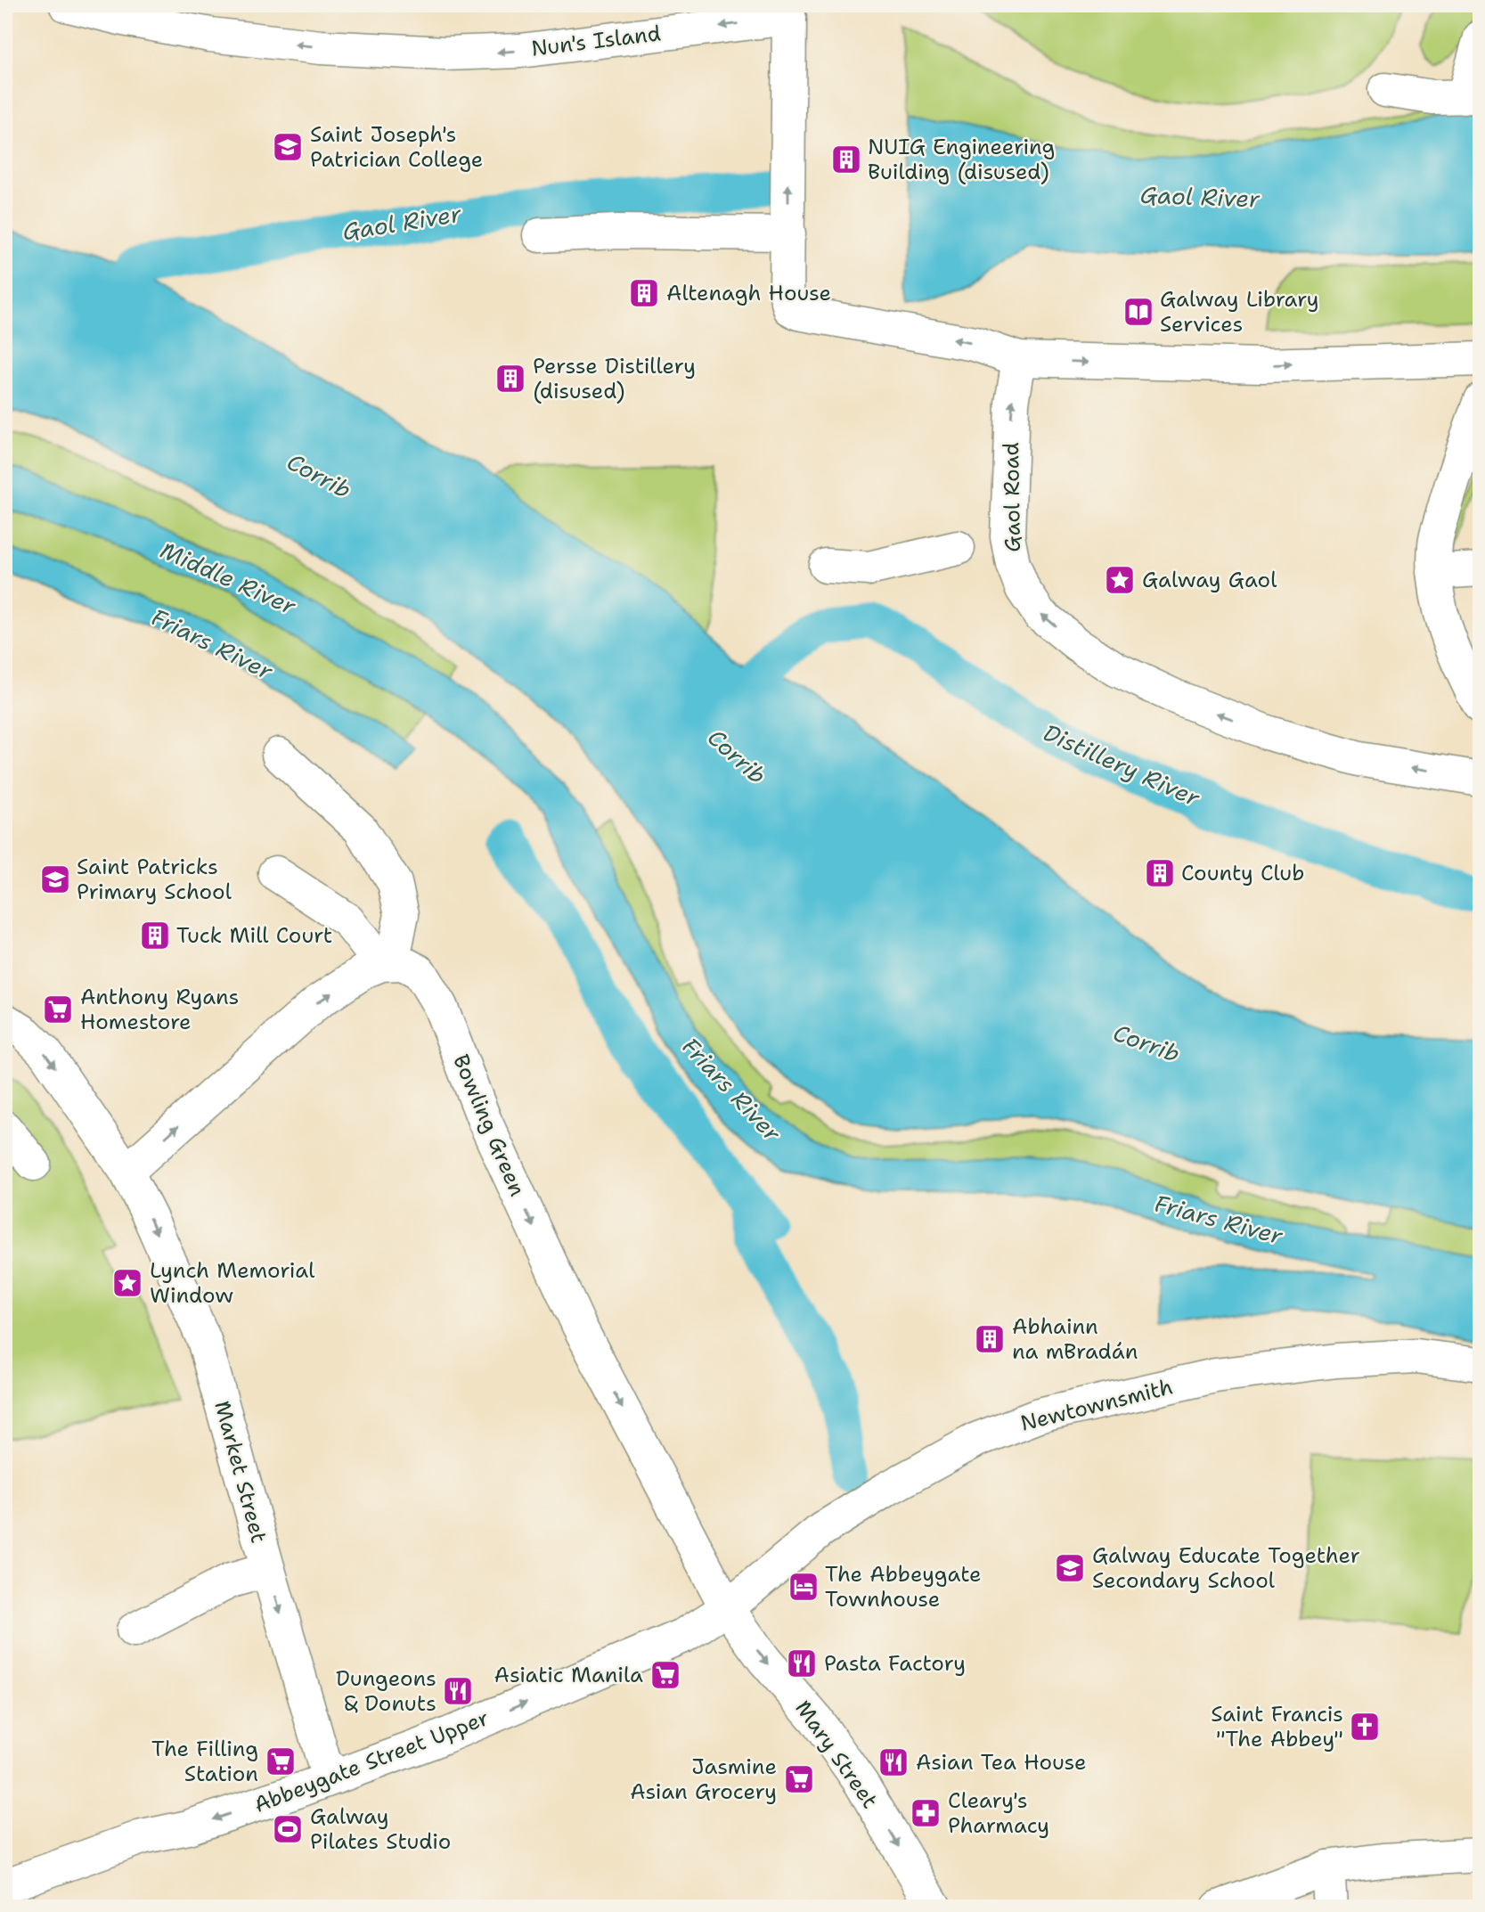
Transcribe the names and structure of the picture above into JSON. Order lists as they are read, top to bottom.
{
  "streets": {
    "street": [
      "Nun's Island",
      "Gaol Road",
      "Bowling Green",
      "Newtownsmith",
      "Market Street",
      "Mary Street",
      "Abbeygate Street Upper"
    ]
  },
  "crossings": [
    ["Nun's Island", "Gaol Road"],
    ["Bowling Green", "Newtownsmith"],
    ["Bowling Green", "Mary Street"],
    ["Bowling Green", "Abbeygate Street Upper"],
    ["Newtownsmith", "Mary Street"],
    ["Newtownsmith", "Abbeygate Street Upper"],
    ["Market Street", "Abbeygate Street Upper"],
    ["Mary Street", "Abbeygate Street Upper"]
  ],
  "one_way": [
    "Nun's Island",
    "Gaol Road",
    "Bowling Green",
    "Market Street",
    "Mary Street"
  ],
  "water": [
    "Gaol River",
    "Corrib",
    "Middle River",
    "Friars River",
    "Distillery River"
  ],
  "places": {
    "school or university": ["Saint Joseph's Patrician College", "Saint Patricks Primary School", "Galway Educate Together Secondary School"],
    "building": [
      "NUIG Engineering Building (disused)",
      "Altenagh House",
      "Persse Distillery (disused)",
      "County Club",
      "Tuck Mill Court",
      "Abhainn na mBradán"
    ],
    "library": ["Galway Library Services"],
    "place": ["Galway Gaol", "Lynch Memorial Window"],
    "supermarket": [
      "Anthony Ryans Homestore",
      "Asiatic Manila",
      "The Filling Station",
      "Jasmine Asian Grocery"
    ],
    "hotel": ["The Abbeygate Townhouse"],
    "restaurant": ["Pasta Factory", "Dungeons & Donuts", "Asian Tea House"],
    "church": ["Saint Francis \"The Abbey\""],
    "pharmacy": ["Cleary's Pharmacy"],
    "sports": ["Galway Pilates Studio"]
  }
}
